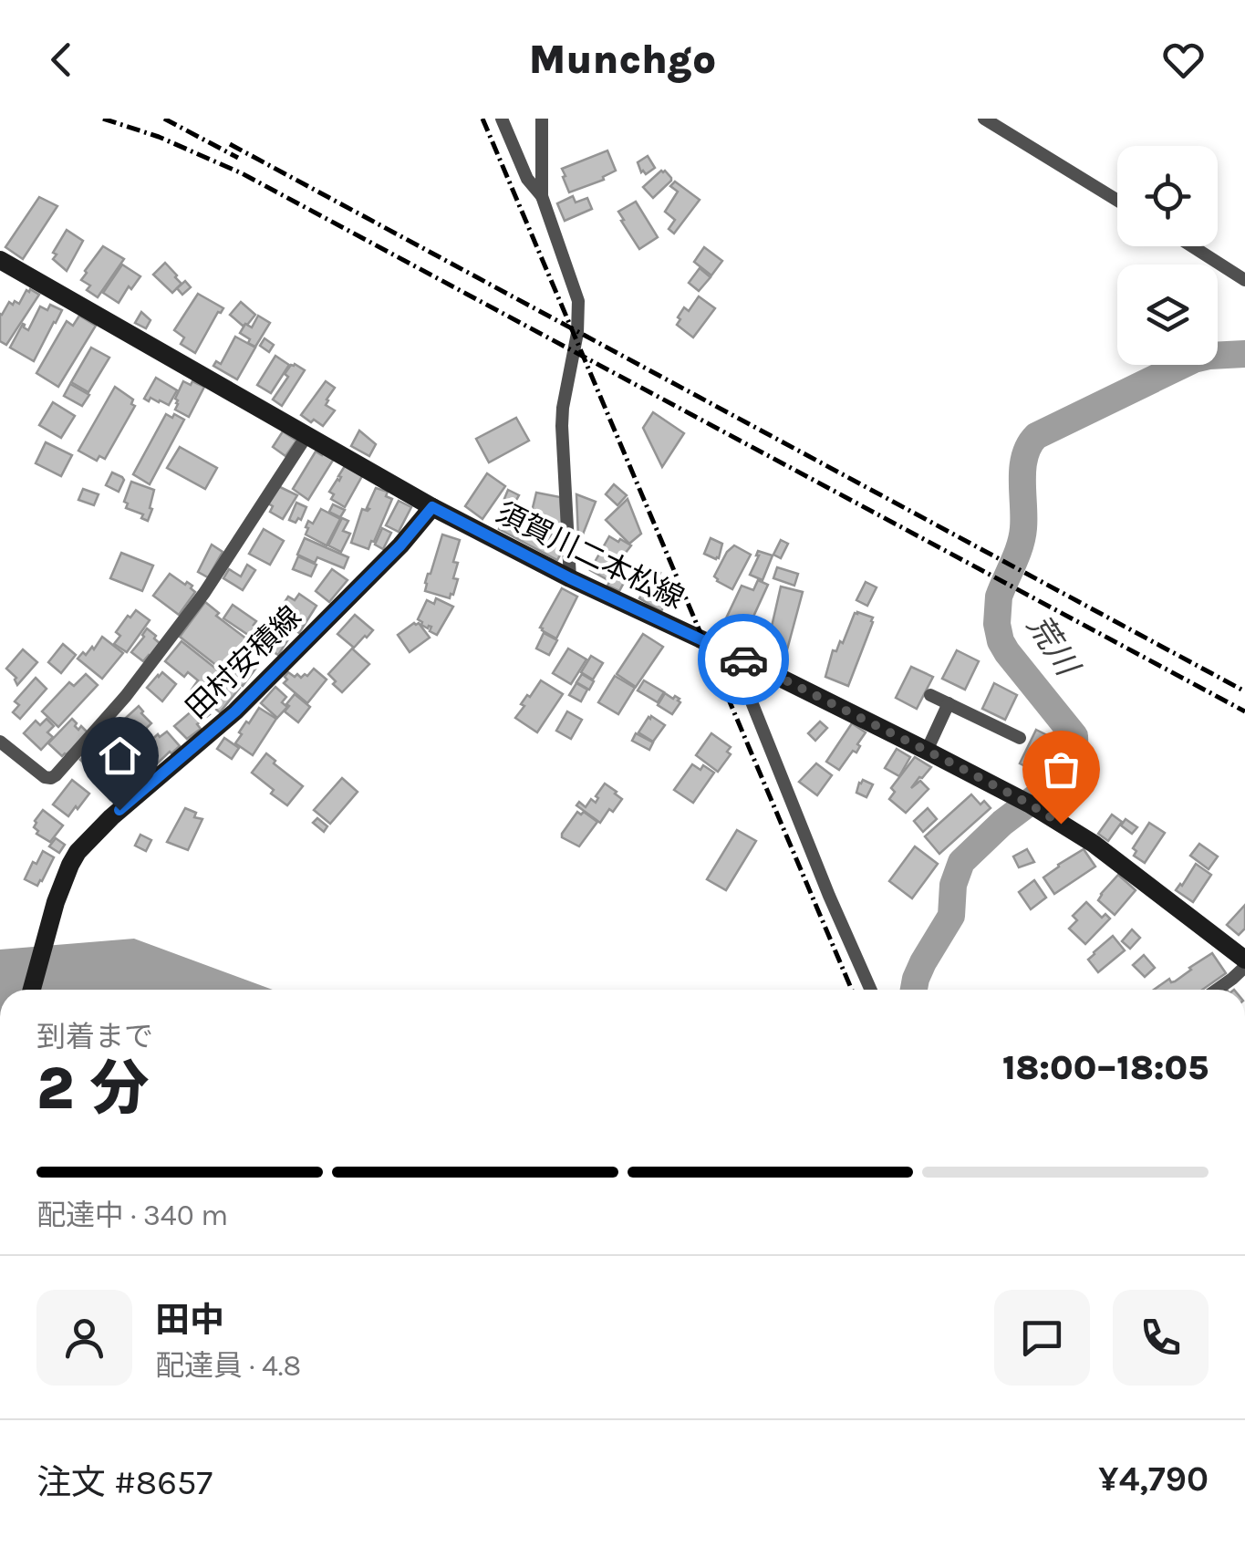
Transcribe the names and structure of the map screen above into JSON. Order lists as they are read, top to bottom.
{
  "streets": {
    "main road": ["須賀川二本松線", "田村安積線"]
  },
  "crossings": [
    ["須賀川二本松線", "田村安積線"]
  ],
  "water": ["荒川"],
  "page": {
    "header": "Munchgo",
    "heading": ["2 分", "到着まで", "18:00–18:05"],
    "panel": [
      "田中",
      "配達員 · 4.8",
      "注文 #8657",
      "¥4,790"
    ],
    "bar": "配達中 · 340 m"
  }
}
